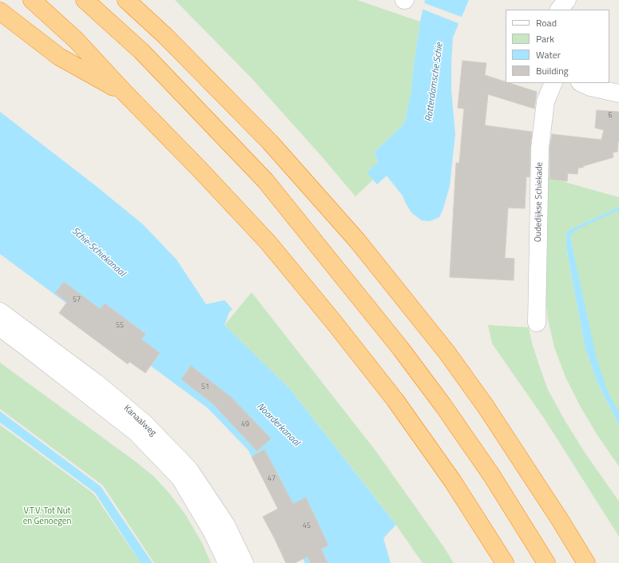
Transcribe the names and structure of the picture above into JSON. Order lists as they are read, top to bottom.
{
  "streets": {
    "main road": ["Oudedijkse Schiekade", "Kanaalweg"]
  },
  "water": ["Rotterdamsche Schie", "Schie-Schiekanaal", "Noorderkanaal"],
  "parks": ["V.T.V. Tot Nut en Genoegen"],
  "house_numbers": [
    "6",
    "57",
    "55",
    "51",
    "49",
    "47",
    "45"
  ],
  "legend": [
    "Road",
    "Park",
    "Water",
    "Building"
  ]
}
